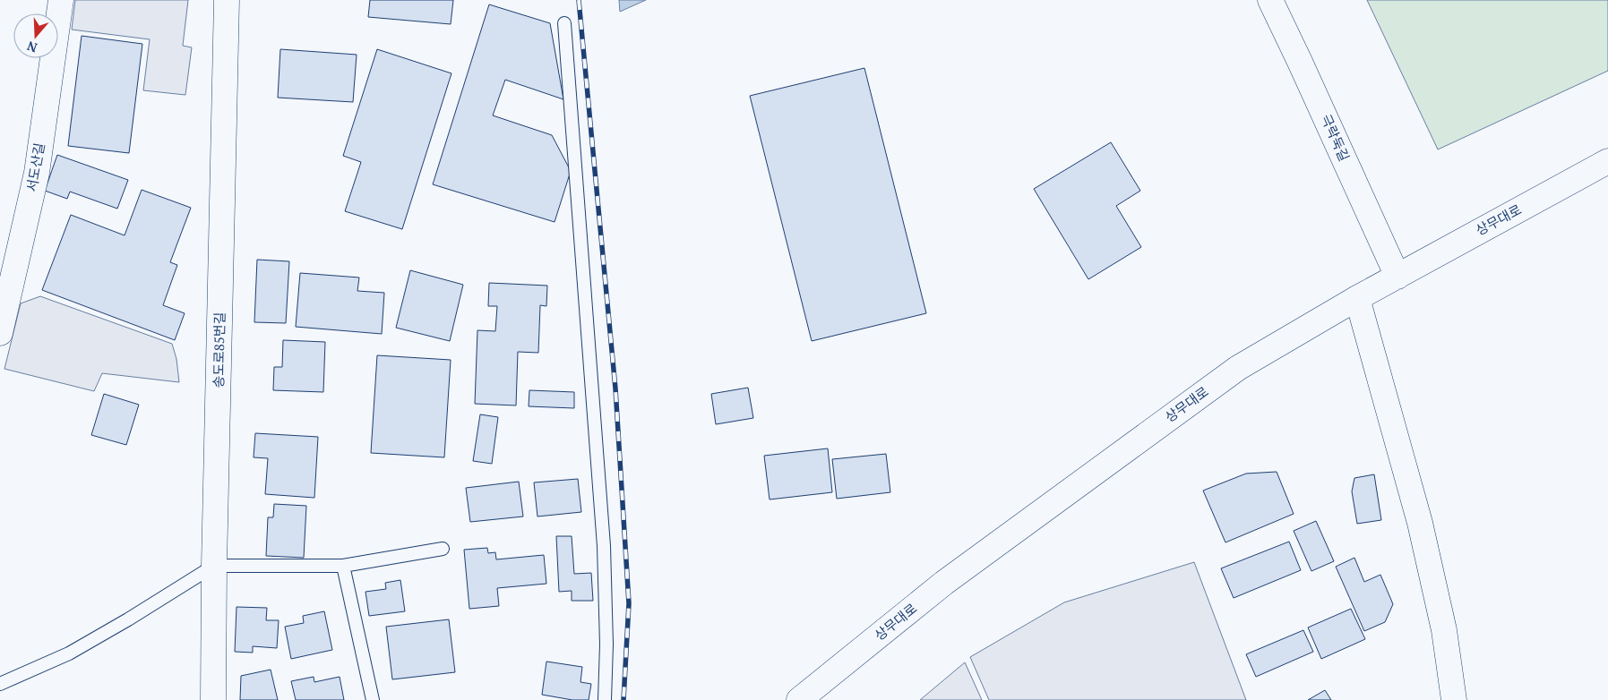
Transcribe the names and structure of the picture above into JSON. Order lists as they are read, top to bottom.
{
  "streets": {
    "street": [
      "극락둑길",
      "서도산길",
      "상무대로",
      "송도로85번길"
    ]
  },
  "crossings": [
    ["극락둑길", "상무대로"]
  ],
  "north": "bottom"
}
